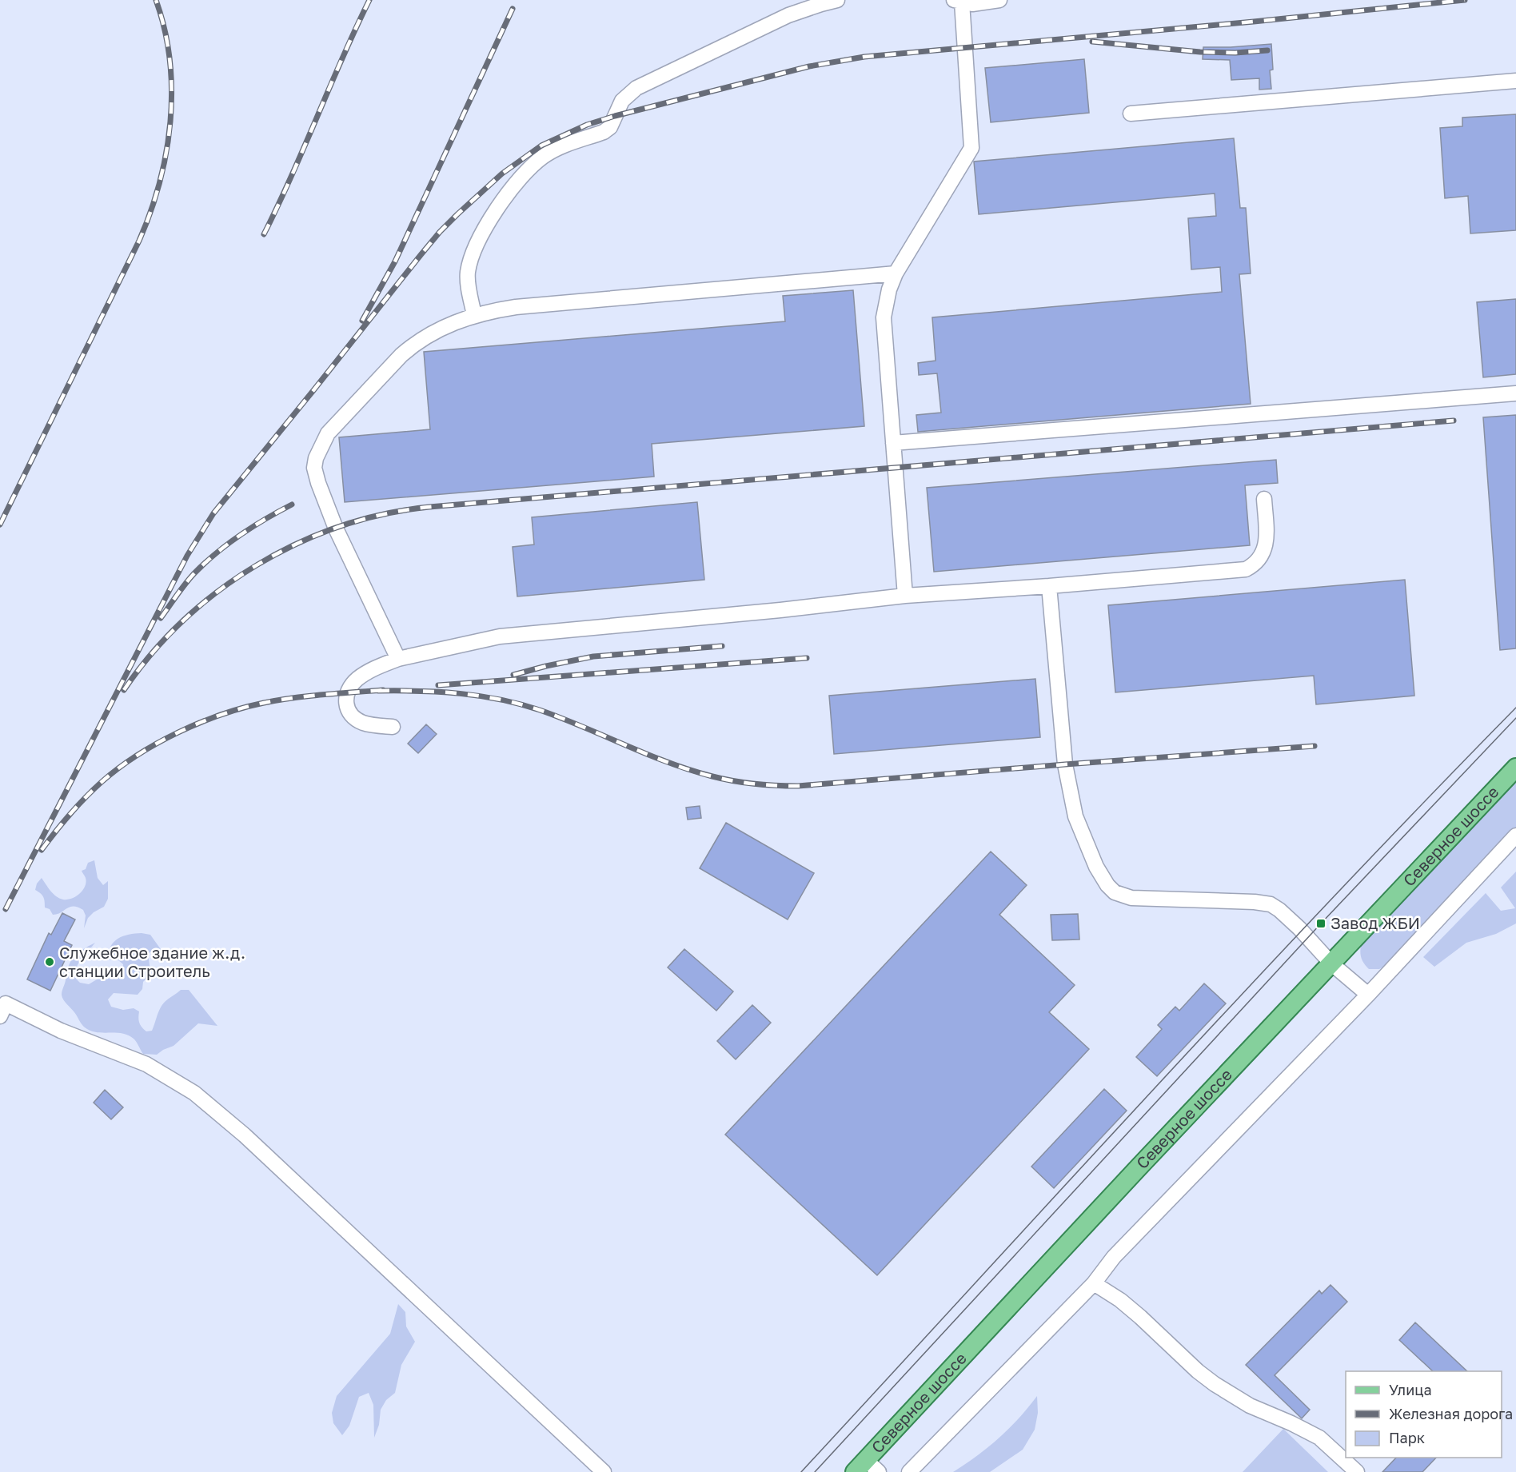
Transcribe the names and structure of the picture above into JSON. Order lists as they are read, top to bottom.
{
  "streets": {
    "main road": ["Северное шоссе"]
  },
  "places": {
    "transit": ["Завод ЖБИ"],
    "other": ["Служебное здание ж.д. станции Строитель"]
  },
  "legend": ["Улица", "Железная дорога", "Парк"]
}
